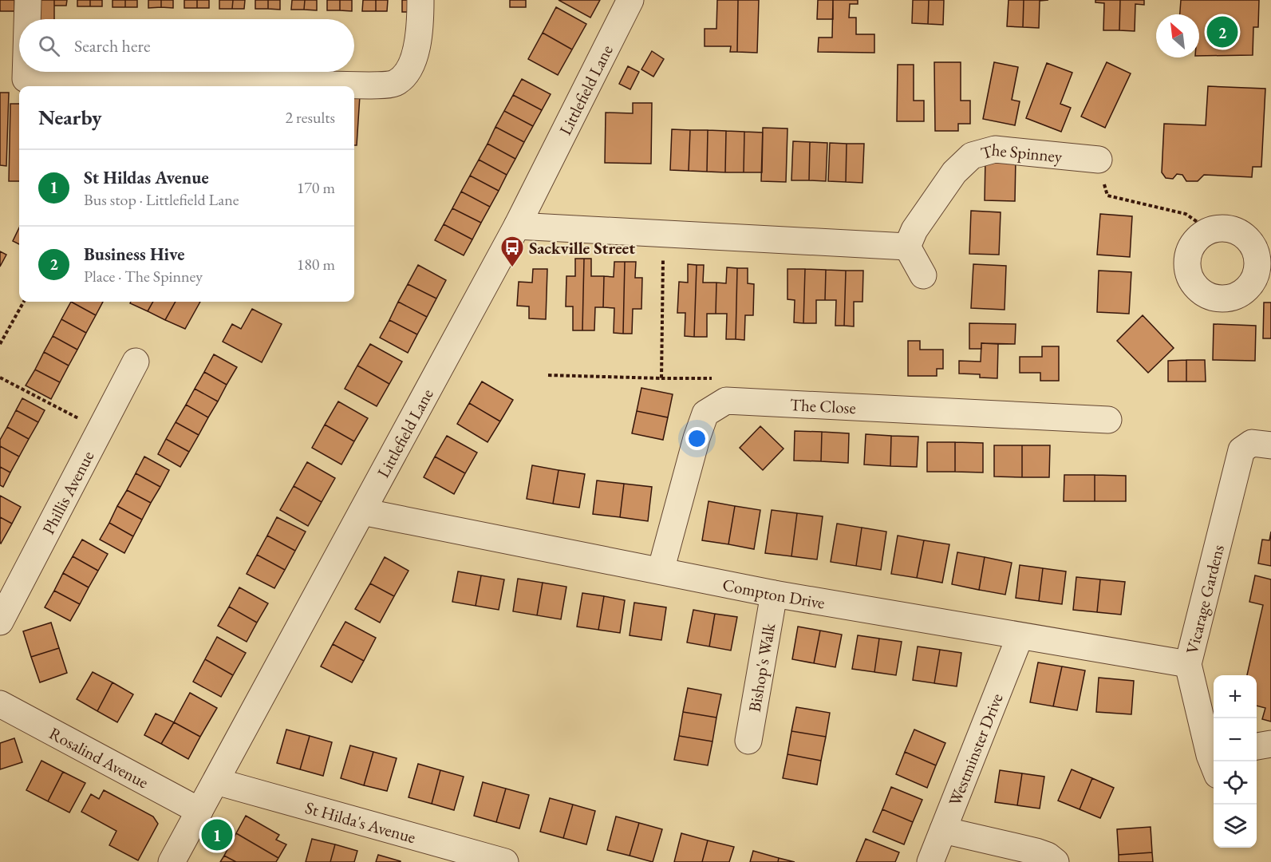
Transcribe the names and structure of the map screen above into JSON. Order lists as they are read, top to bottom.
{
  "streets": {
    "street": [
      "Littlefield Lane",
      "The Spinney",
      "The Close",
      "Phillis Avenue",
      "Compton Drive",
      "Vicarage Gardens",
      "Bishop's Walk",
      "Westminster Drive",
      "Rosalind Avenue",
      "St Hilda's Avenue"
    ]
  },
  "crossings": [
    ["Littlefield Lane", "Compton Drive"],
    ["Littlefield Lane", "Rosalind Avenue"],
    ["Littlefield Lane", "St Hilda's Avenue"],
    ["The Close", "Compton Drive"],
    ["Compton Drive", "Vicarage Gardens"],
    ["Compton Drive", "Bishop's Walk"],
    ["Compton Drive", "Westminster Drive"]
  ],
  "places": {
    "bus stop": ["Sackville Street"]
  },
  "north": "top left",
  "page": {
    "pins": ["2", "1"],
    "search": "Search here",
    "heading": ["Nearby", "2 results"],
    "list": [
      {
        "mark": "1",
        "name": "St Hildas Avenue",
        "note": "Bus stop · Littlefield Lane",
        "value": "170 m"
      },
      {
        "mark": "2",
        "name": "Business Hive",
        "note": "Place · The Spinney",
        "value": "180 m"
      }
    ],
    "map_buttons": ["+", "−"]
  }
}
